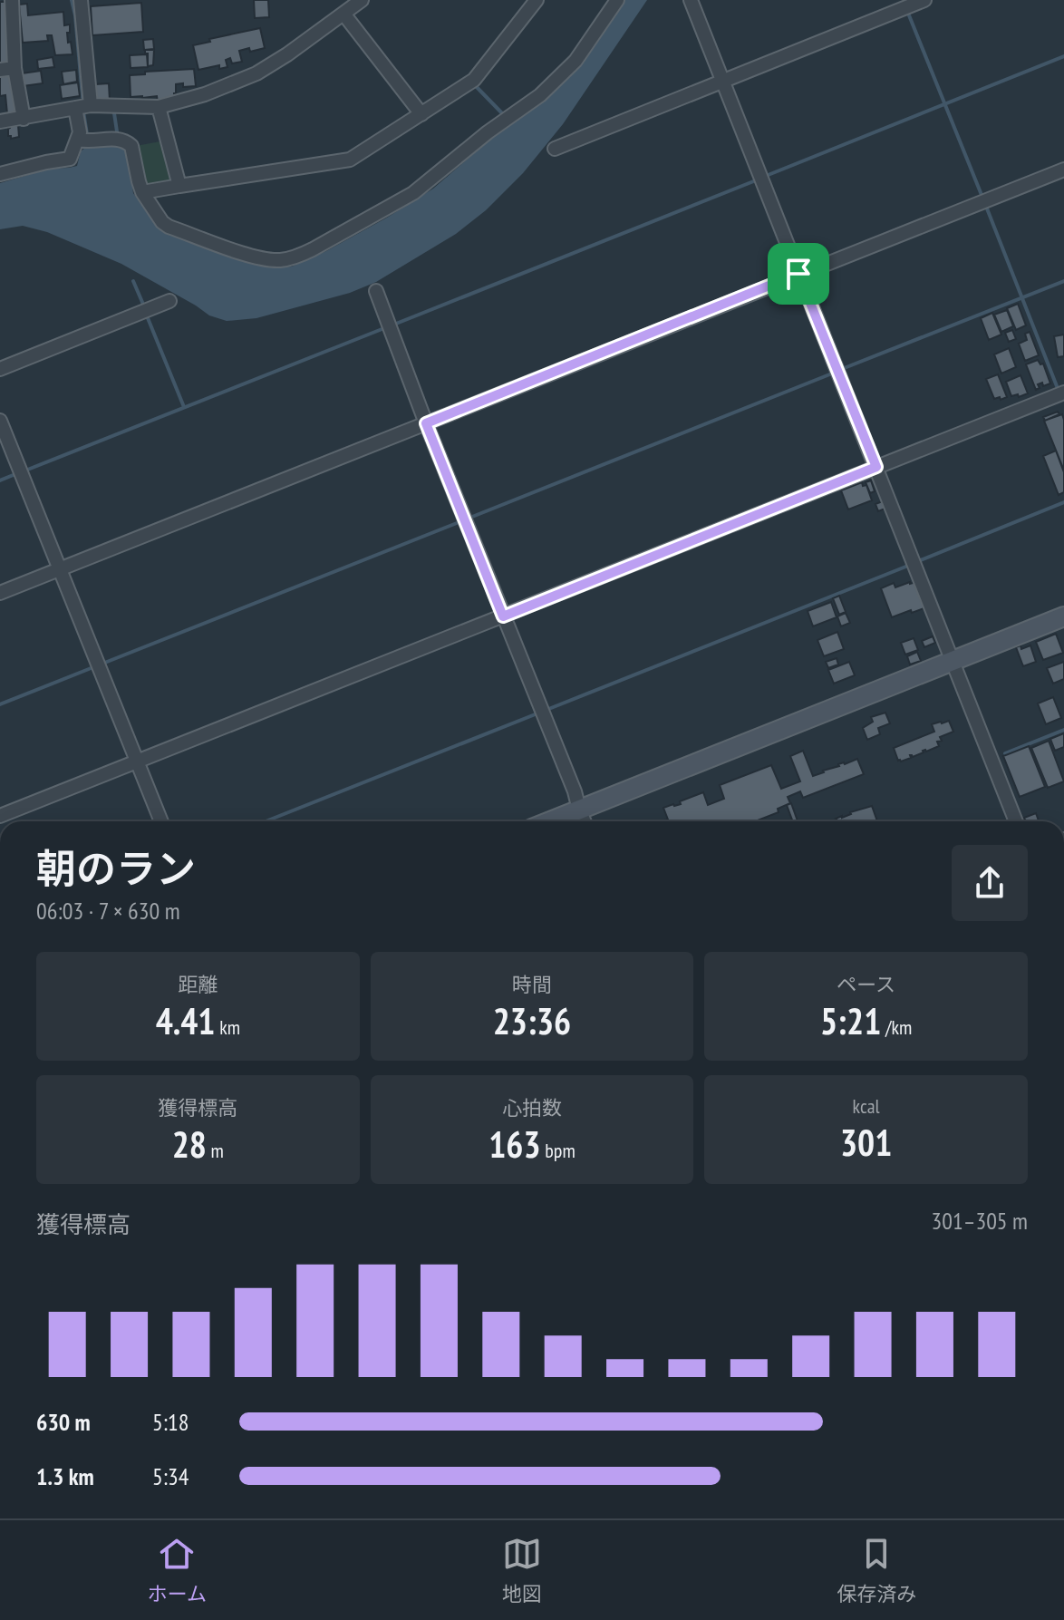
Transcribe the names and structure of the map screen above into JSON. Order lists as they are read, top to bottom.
{
  "page": {
    "heading": ["朝のラン", "06:03 · 7 × 630 m"],
    "stats": [
      ["距離", "4.41 km"],
      ["時間", "23:36"],
      ["ペース", "5:21 /km"],
      ["獲得標高", "28 m"],
      ["心拍数", "163 bpm"],
      ["kcal", "301"]
    ],
    "chart": ["獲得標高", "301–305 m"],
    "list": [
      {
        "name": "630 m",
        "note": "5:18"
      },
      {
        "name": "1.3 km",
        "note": "5:34"
      }
    ],
    "tabs": ["ホーム", "地図", "保存済み"]
  }
}
